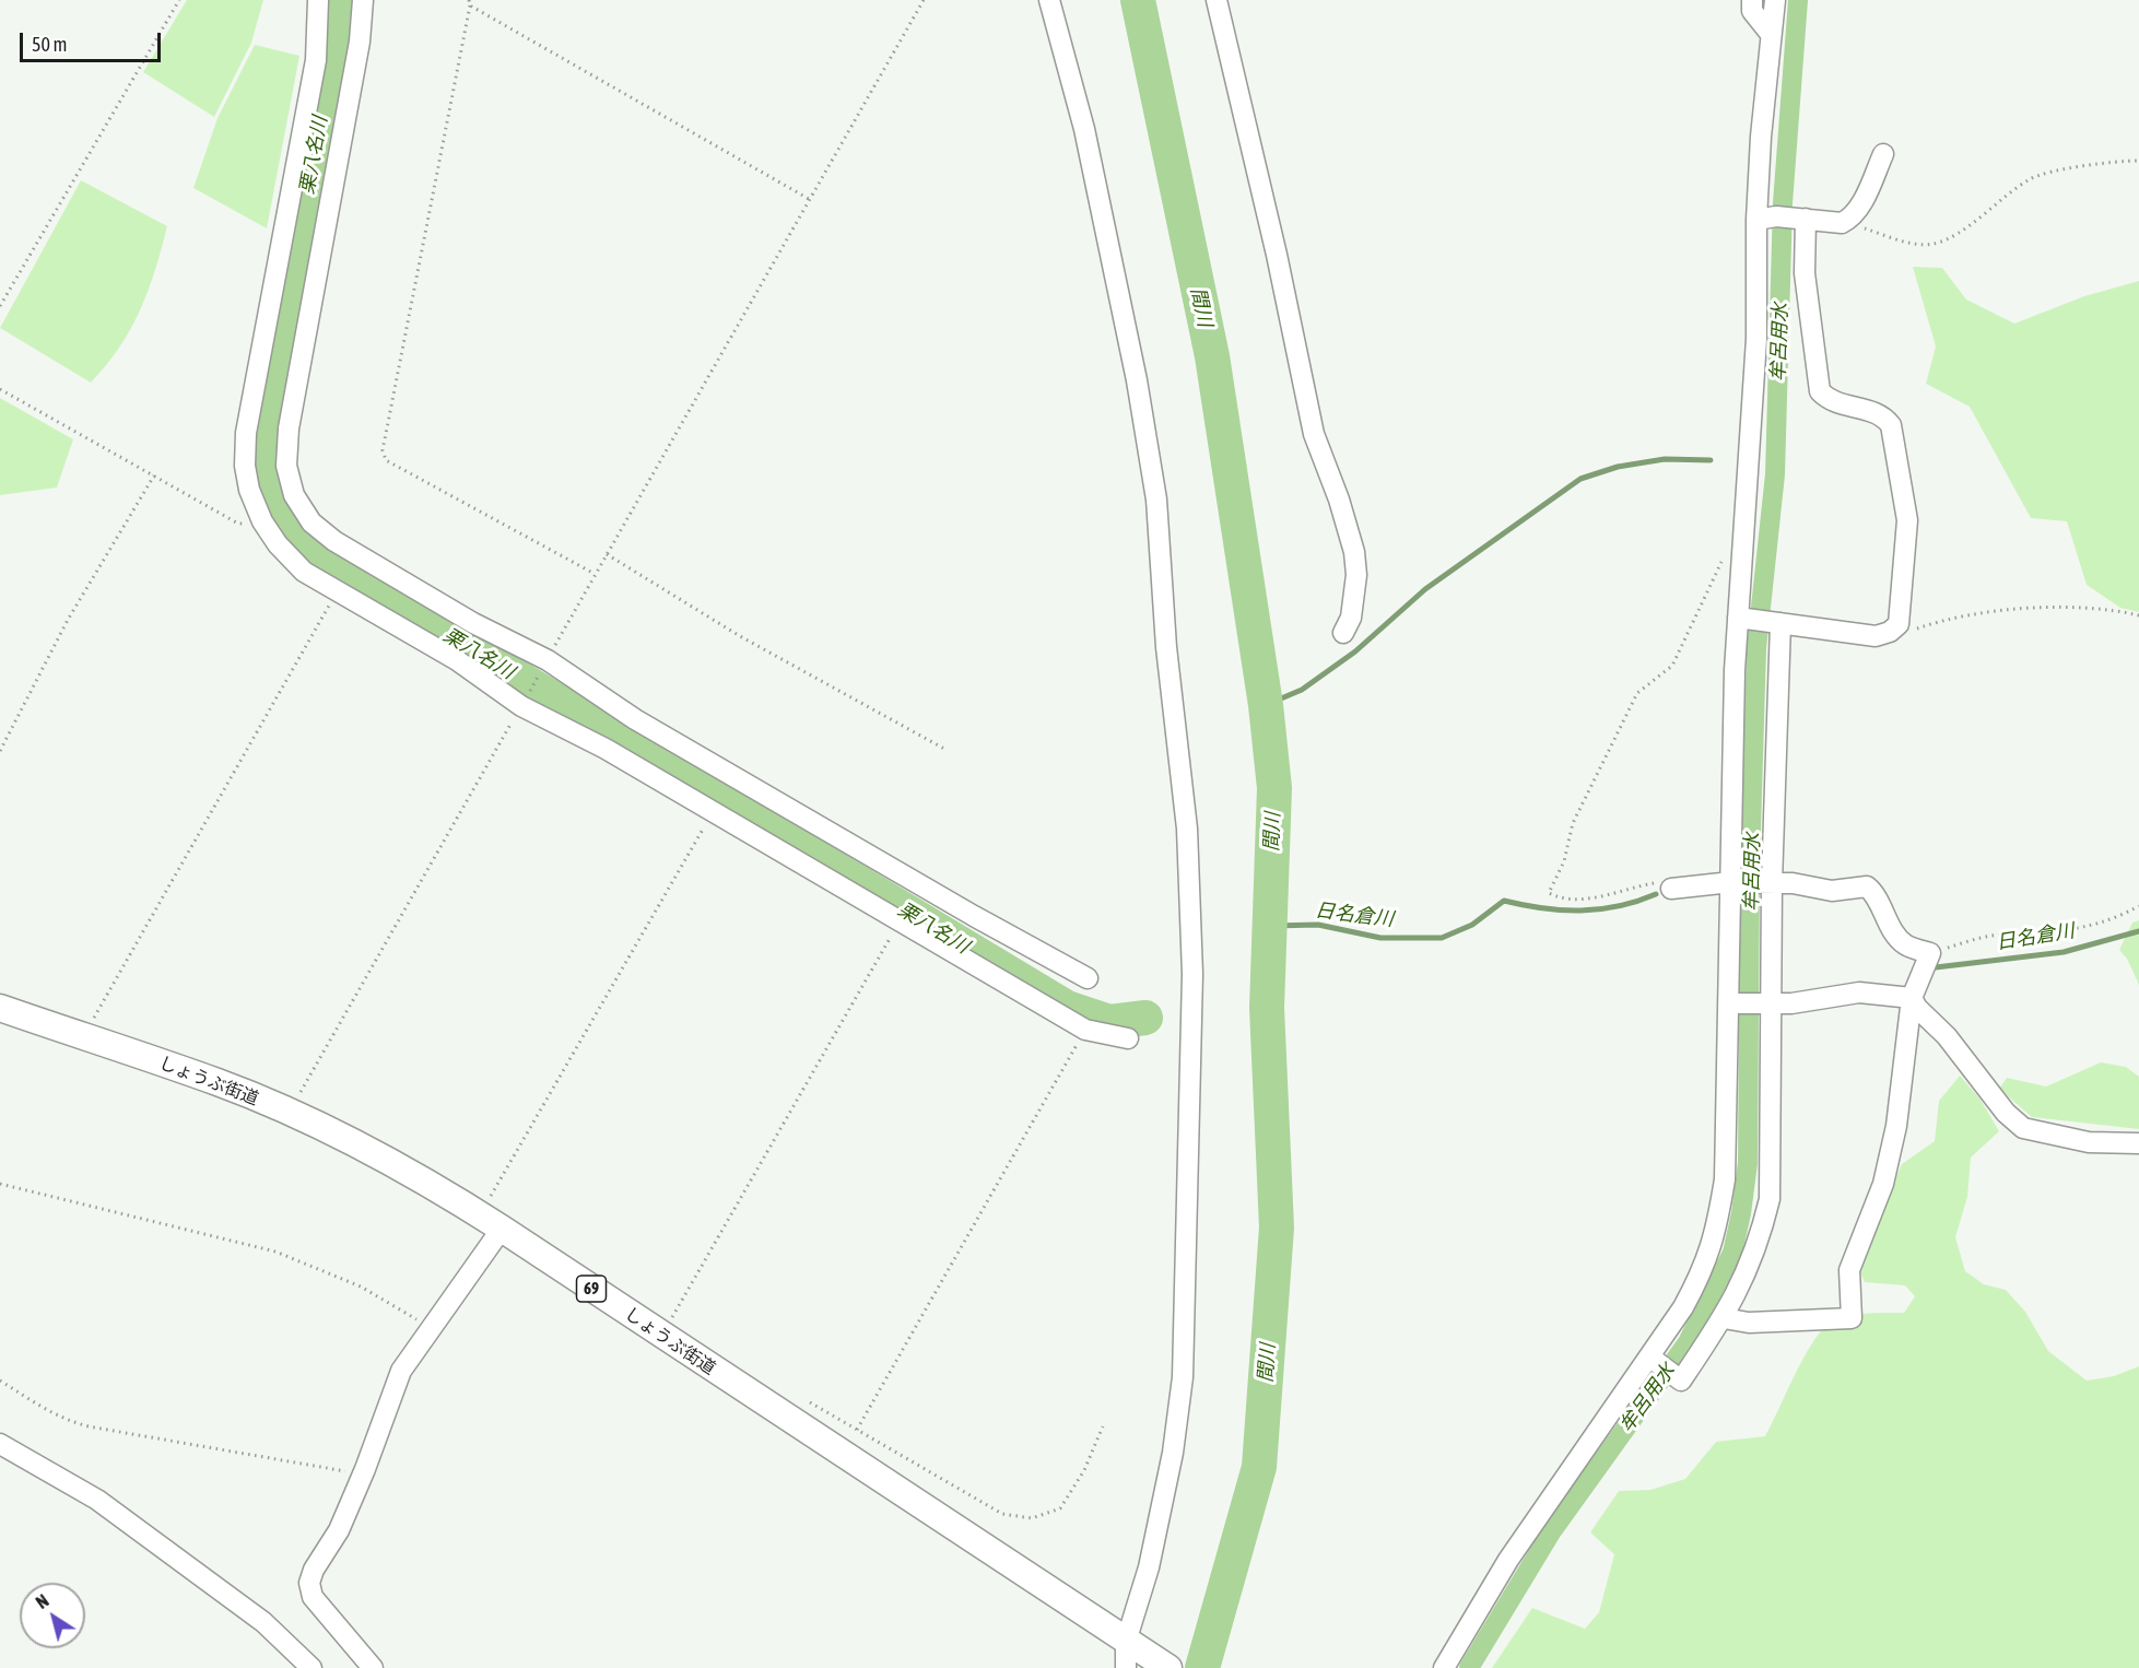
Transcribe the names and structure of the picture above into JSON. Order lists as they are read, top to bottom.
{
  "streets": {
    "main road": ["しょうぶ街道", "69"]
  },
  "water": [
    "栗八名川",
    "間川",
    "牟呂用水",
    "日名倉川"
  ],
  "scale_bar": "50 m",
  "north": "top left"
}
